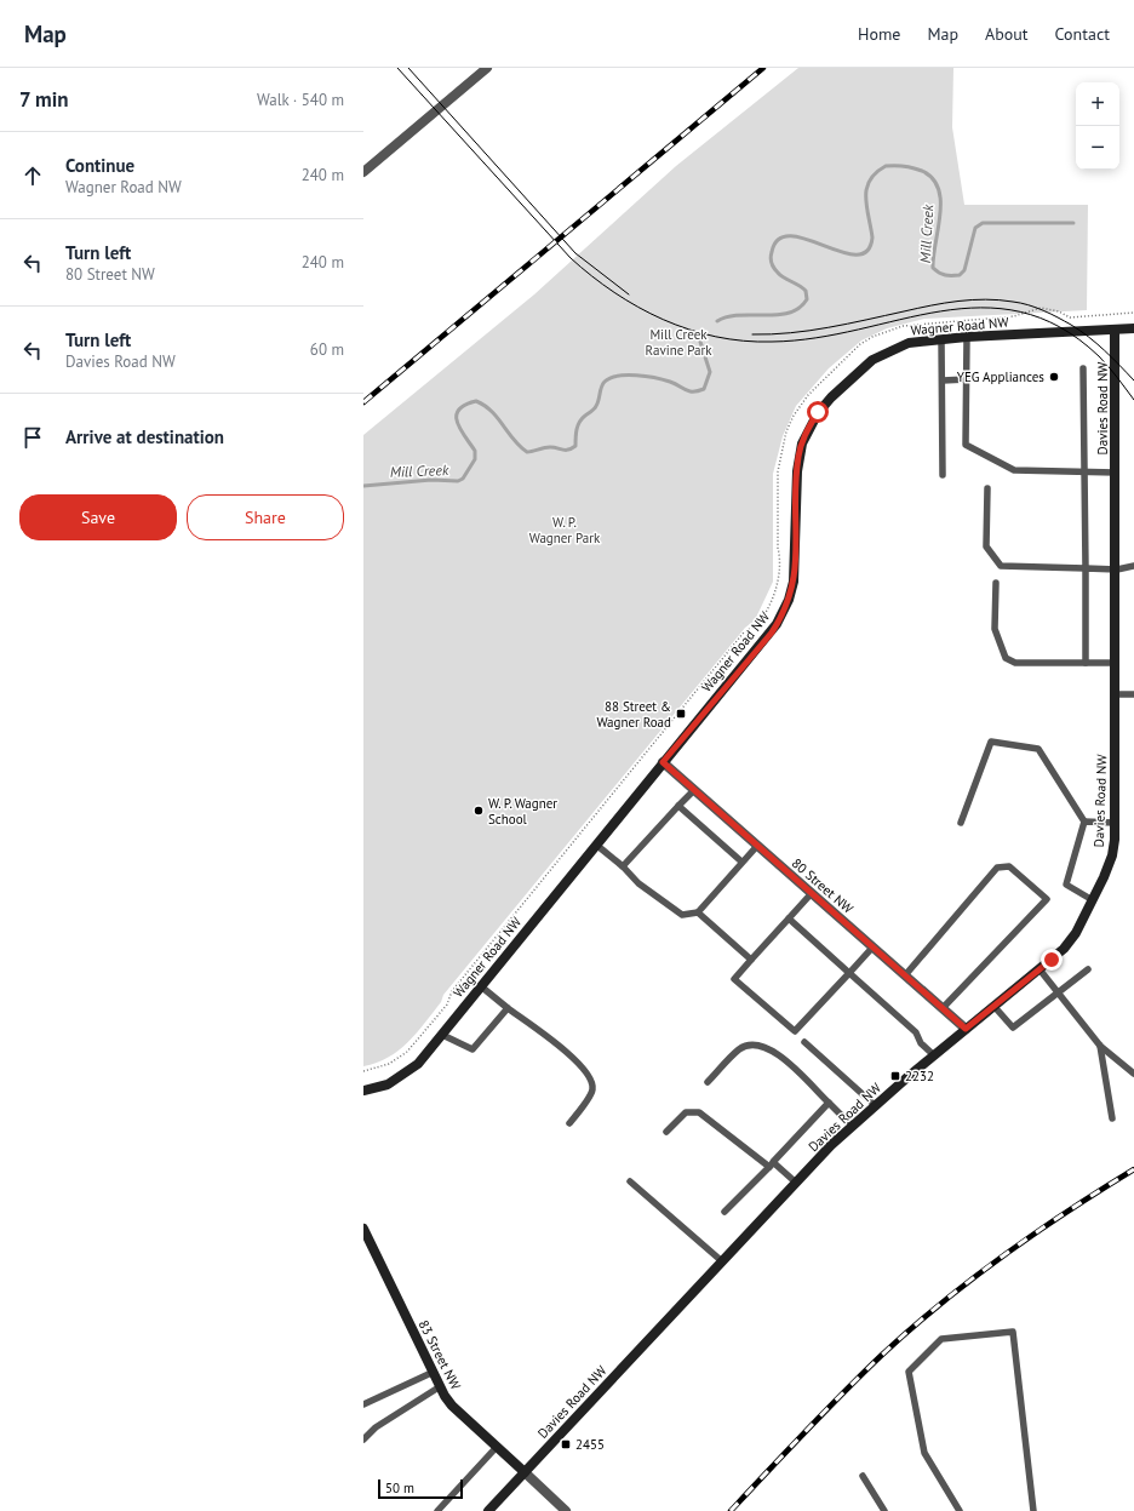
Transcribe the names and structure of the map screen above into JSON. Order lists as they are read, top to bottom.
{
  "streets": {
    "street": [
      "Wagner Road NW",
      "Davies Road NW",
      "80 Street NW",
      "83 Street NW"
    ]
  },
  "crossings": [
    ["Wagner Road NW", "Davies Road NW"],
    ["Wagner Road NW", "80 Street NW"],
    ["Davies Road NW", "80 Street NW"],
    ["Davies Road NW", "83 Street NW"]
  ],
  "water": ["Mill Creek"],
  "parks": ["Mill Creek Ravine Park", "W. P. Wagner Park"],
  "places": {
    "other": ["YEG Appliances", "W. P. Wagner School"],
    "transit": ["88 Street & Wagner Road", "2232", "2455"]
  },
  "scale_bar": "50 m",
  "page": {
    "header": "Map",
    "nav": [
      "Home",
      "Map",
      "About",
      "Contact"
    ],
    "heading": ["7 min", "Walk · 540 m"],
    "map_buttons": ["+", "−"],
    "list": [
      ["Continue", "Wagner Road NW", "240 m"],
      ["Turn left", "80 Street NW", "240 m"],
      ["Turn left", "Davies Road NW", "60 m"],
      "Arrive at destination"
    ],
    "buttons": ["Save", "Share"],
    "scale": "50 m"
  }
}
